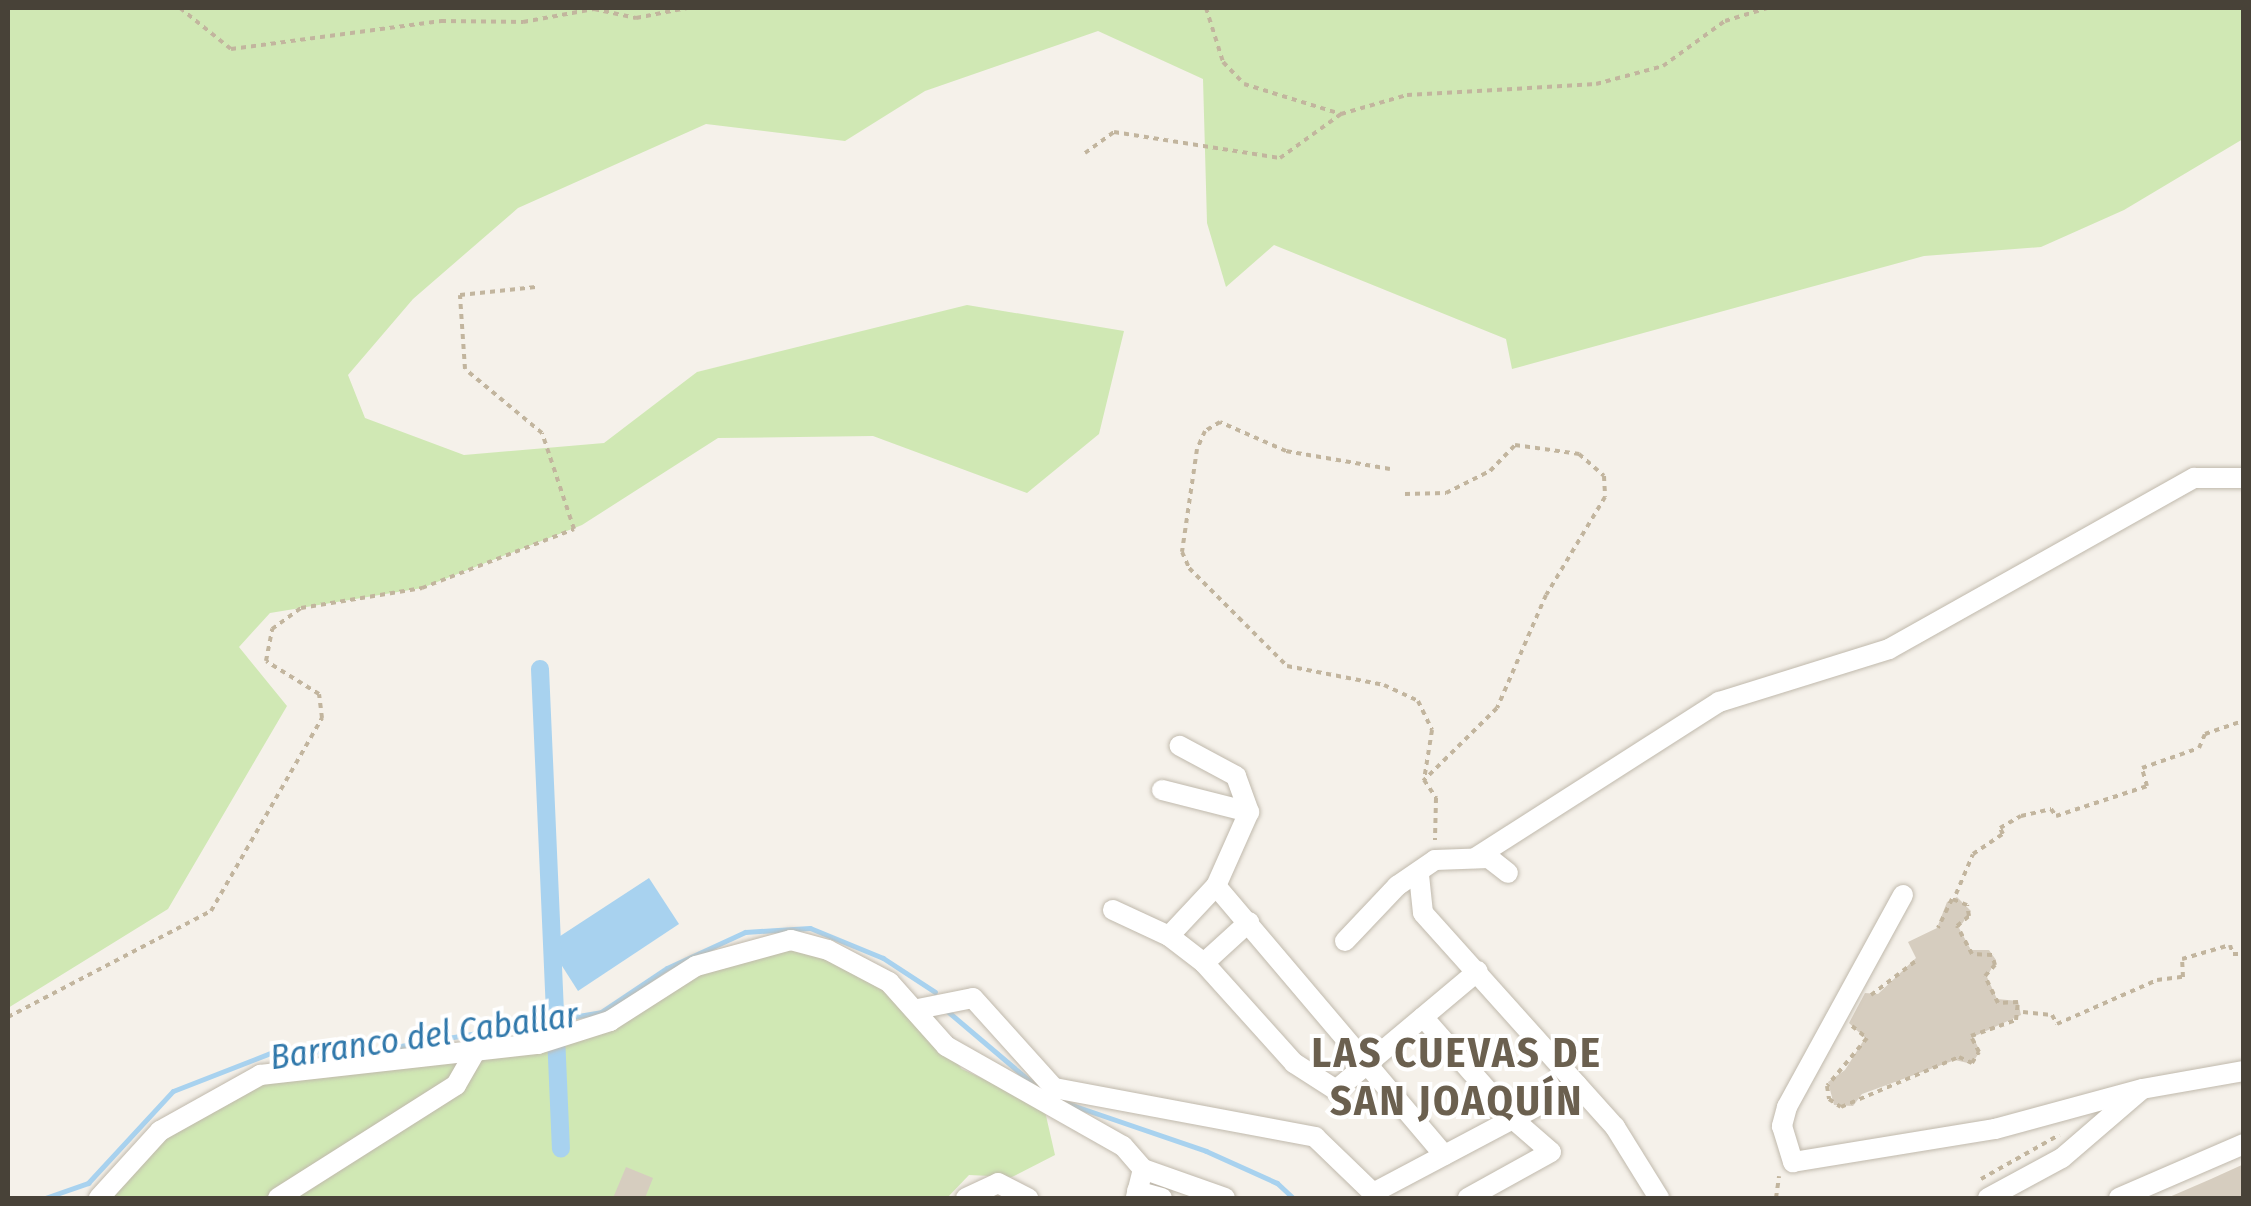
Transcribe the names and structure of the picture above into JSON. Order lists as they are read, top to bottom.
{
  "districts": ["LAS CUEVAS DE SAN JOAQUÍN"],
  "water": ["Barranco del Caballar"]
}
